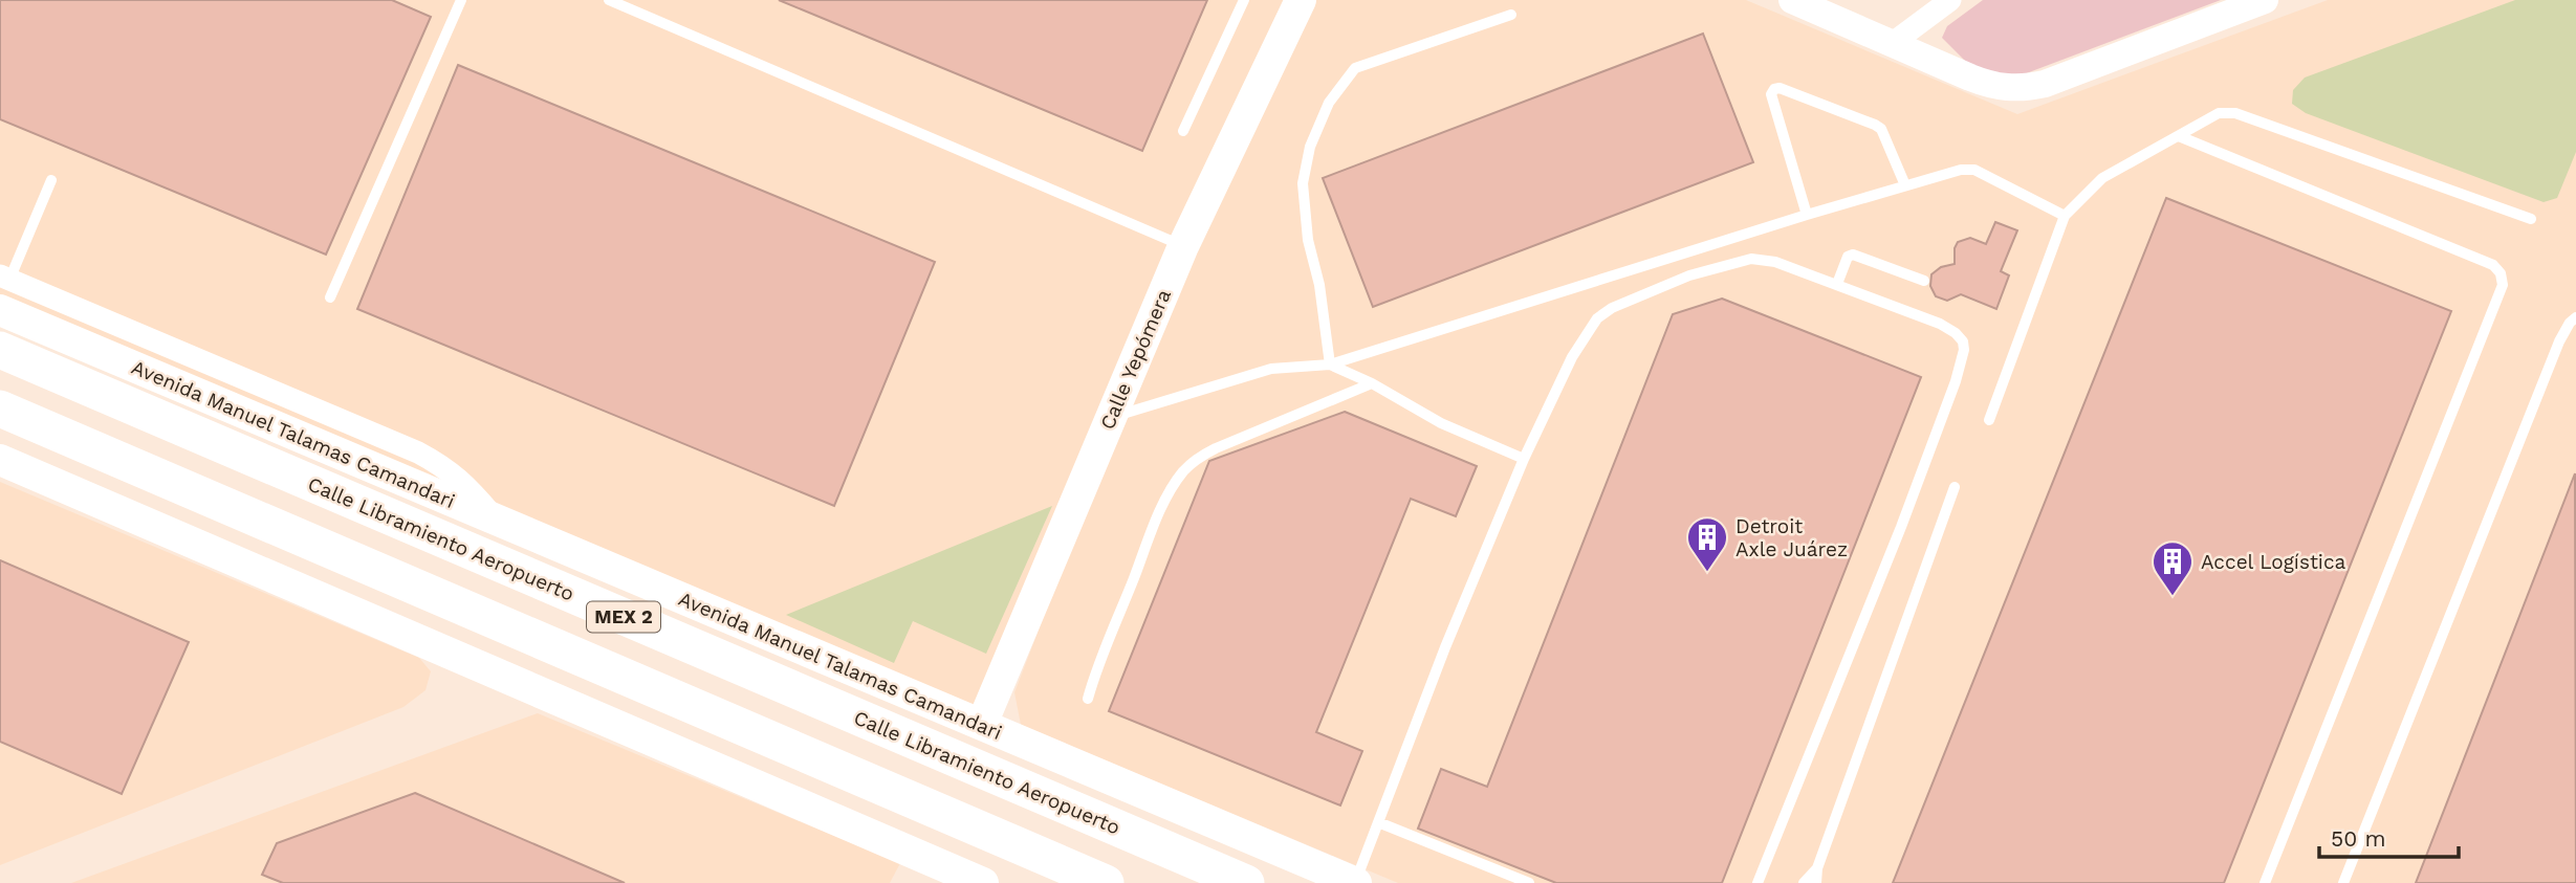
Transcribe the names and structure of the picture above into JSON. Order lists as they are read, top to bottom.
{
  "streets": {
    "highway": ["Calle Libramiento Aeropuerto", "MEX 2"],
    "main road": ["Calle Yepómera", "Avenida Manuel Talamas Camandari"]
  },
  "crossings": [
    ["Calle Yepómera", "Avenida Manuel Talamas Camandari"]
  ],
  "places": {
    "building": ["Detroit Axle Juárez", "Accel Logística"]
  },
  "scale_bar": "50 m"
}
